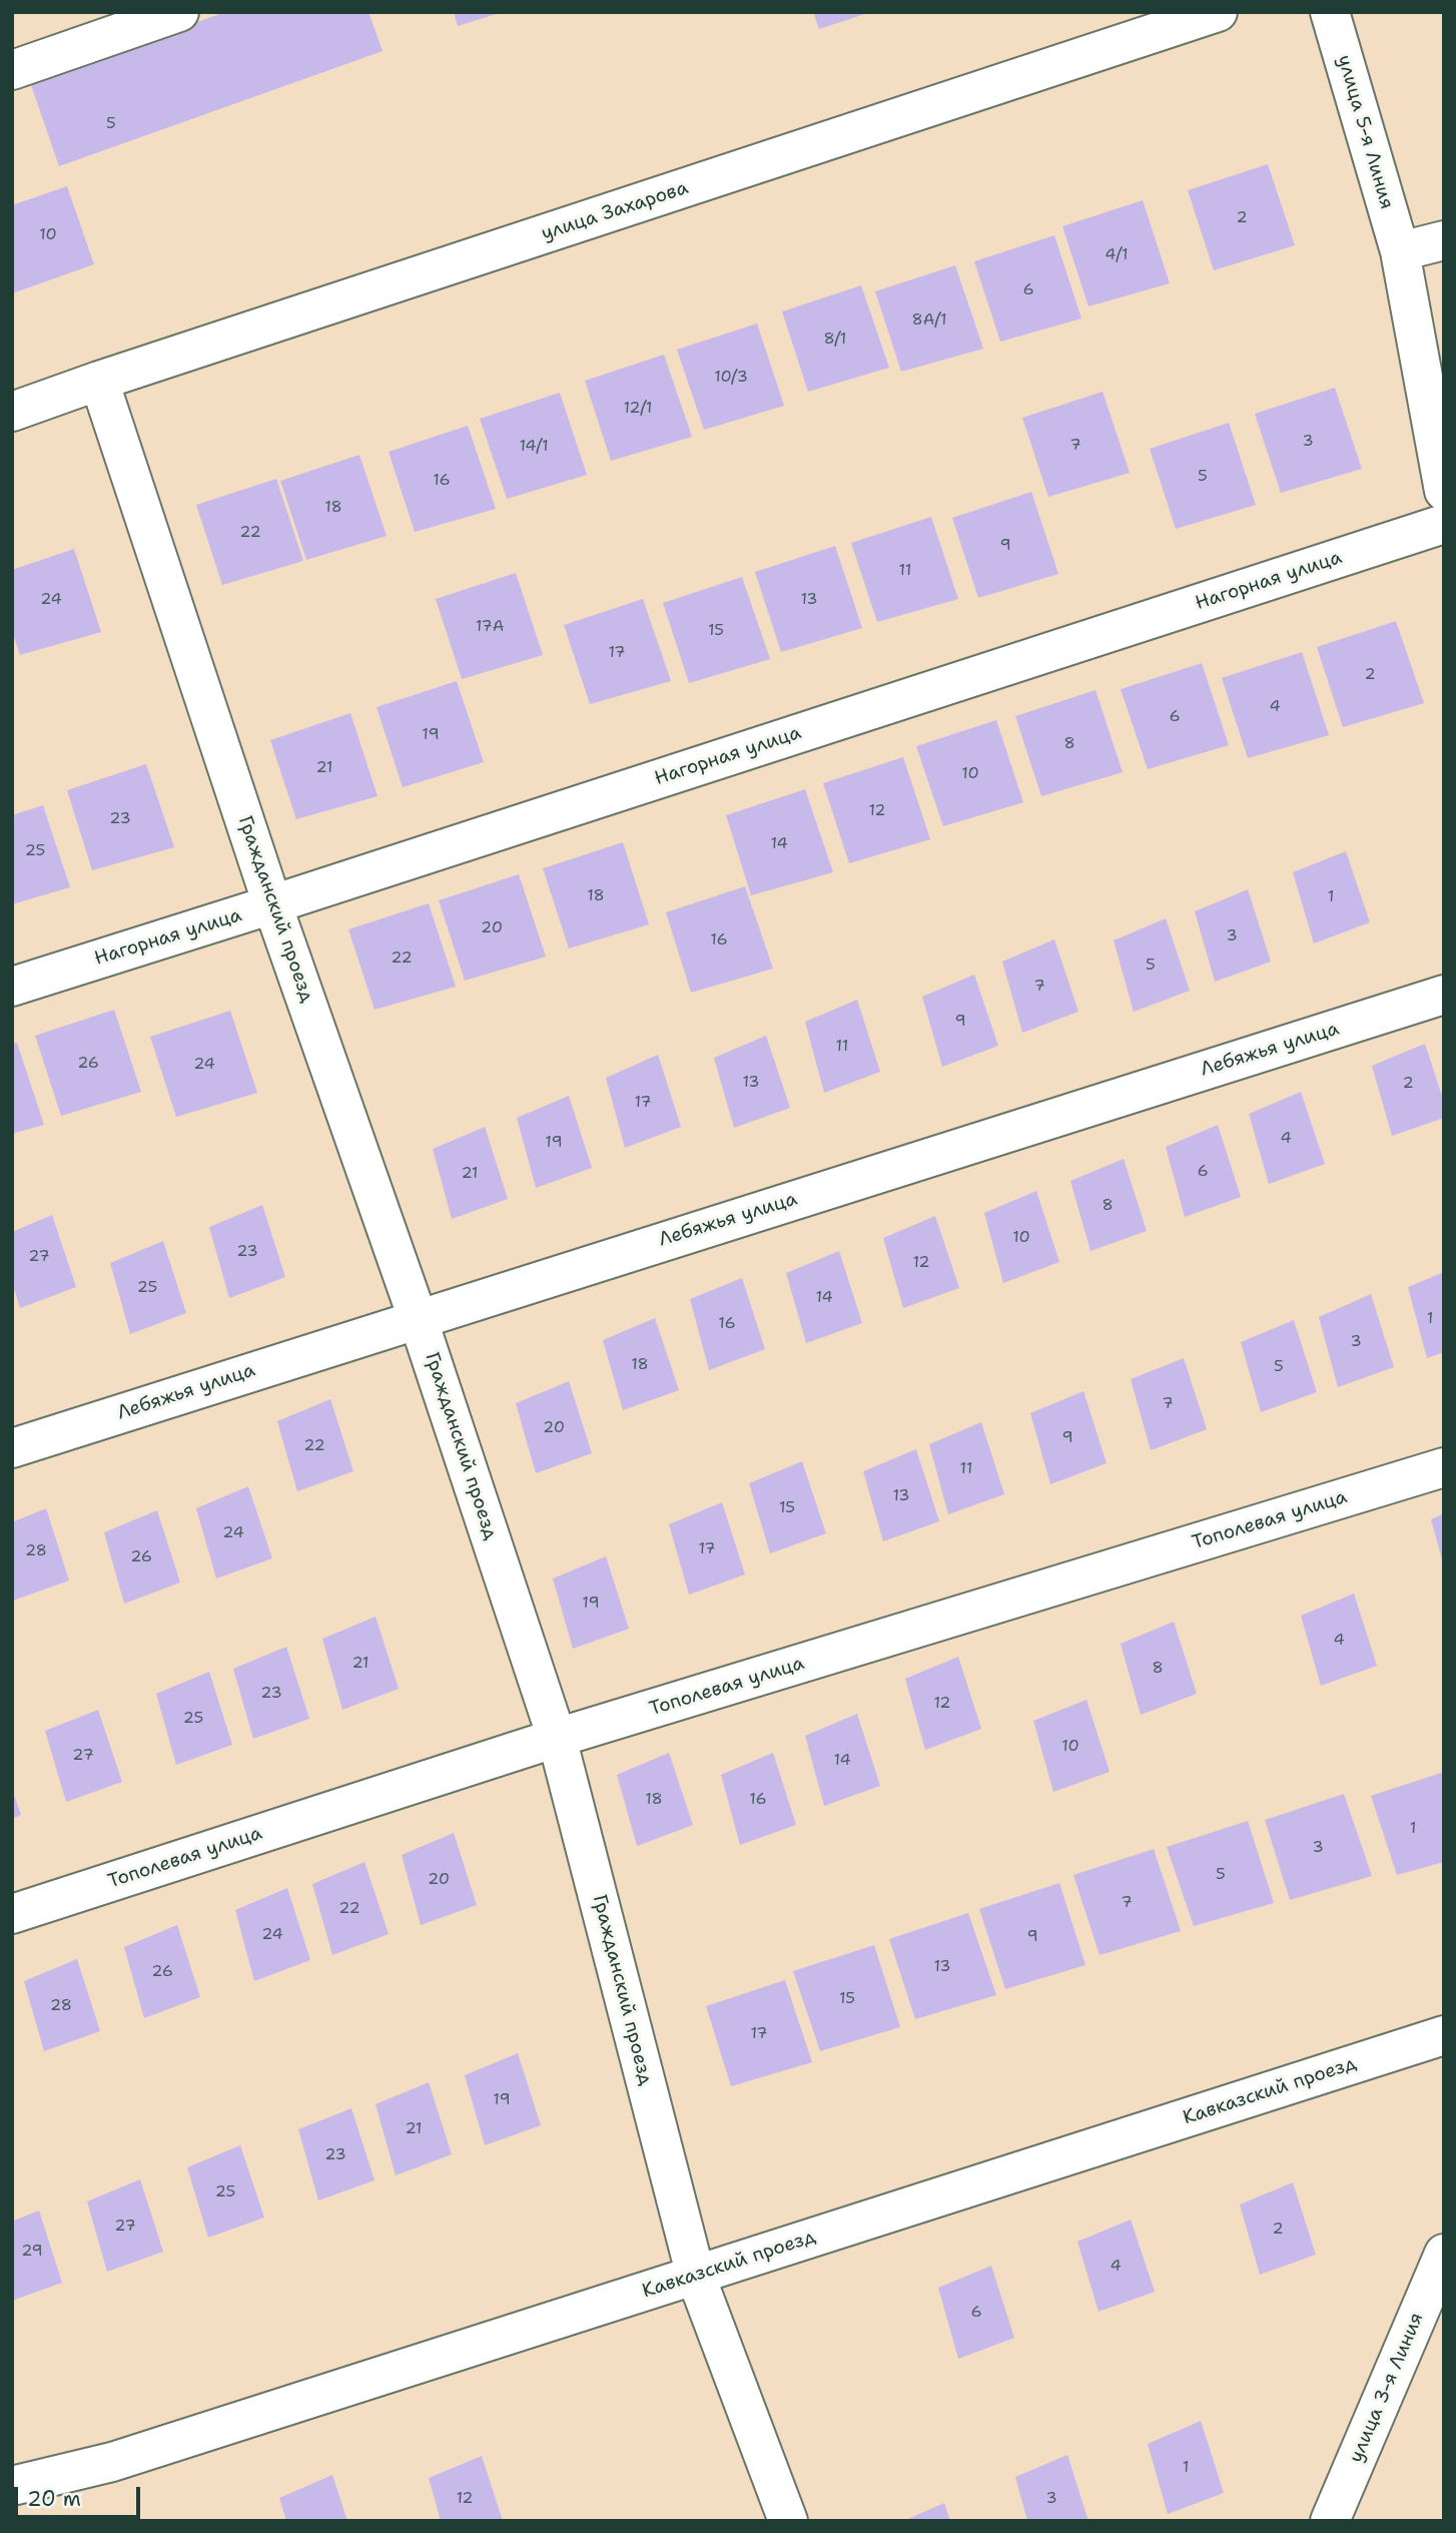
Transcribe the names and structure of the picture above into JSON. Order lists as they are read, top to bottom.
{
  "streets": {
    "street": [
      "улица 5-я Линия",
      "улица Захарова",
      "Нагорная улица",
      "Гражданский проезд",
      "Лебяжья улица",
      "Тополевая улица",
      "Кавказский проезд",
      "улица 3-я Линия"
    ]
  },
  "crossings": [
    ["улица Захарова", "Гражданский проезд"],
    ["Нагорная улица", "Гражданский проезд"],
    ["Гражданский проезд", "Лебяжья улица"],
    ["Гражданский проезд", "Тополевая улица"],
    ["Гражданский проезд", "Кавказский проезд"]
  ],
  "house_numbers": [
    "5",
    "2",
    "10",
    "4/1",
    "6",
    "8А/1",
    "8/1",
    "10/3",
    "12/1",
    "3",
    "7",
    "14/1",
    "5",
    "16",
    "18",
    "22",
    "9",
    "11",
    "24",
    "13",
    "17А",
    "15",
    "17",
    "2",
    "4",
    "6",
    "19",
    "8",
    "21",
    "10",
    "12",
    "23",
    "14",
    "25",
    "18",
    "1",
    "20",
    "3",
    "16",
    "22",
    "5",
    "7",
    "9",
    "11",
    "26",
    "24",
    "13",
    "2",
    "17",
    "4",
    "19",
    "6",
    "21",
    "8",
    "10",
    "23",
    "27",
    "12",
    "25",
    "14",
    "1",
    "16",
    "3",
    "18",
    "5",
    "7",
    "20",
    "9",
    "22",
    "11",
    "13",
    "15",
    "24",
    "17",
    "28",
    "26",
    "19",
    "4",
    "21",
    "8",
    "23",
    "12",
    "25",
    "10",
    "27",
    "14",
    "18",
    "16",
    "1",
    "3",
    "5",
    "20",
    "7",
    "22",
    "24",
    "9",
    "13",
    "26",
    "15",
    "28",
    "17",
    "19",
    "21",
    "23",
    "25",
    "27",
    "2",
    "29",
    "4",
    "6",
    "1",
    "12",
    "3"
  ],
  "scale_bar": "20 m"
}
